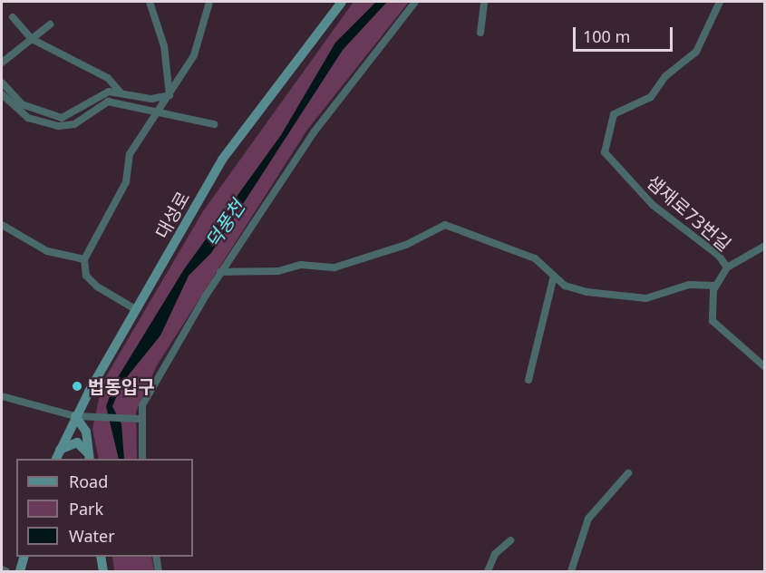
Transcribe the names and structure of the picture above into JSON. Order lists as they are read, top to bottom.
{
  "streets": {
    "street": ["샘재로73번길", "대성로"]
  },
  "water": ["덕풍천"],
  "places": ["법동입구"],
  "legend": ["Road", "Park", "Water"],
  "scale_bar": "100 m"
}
